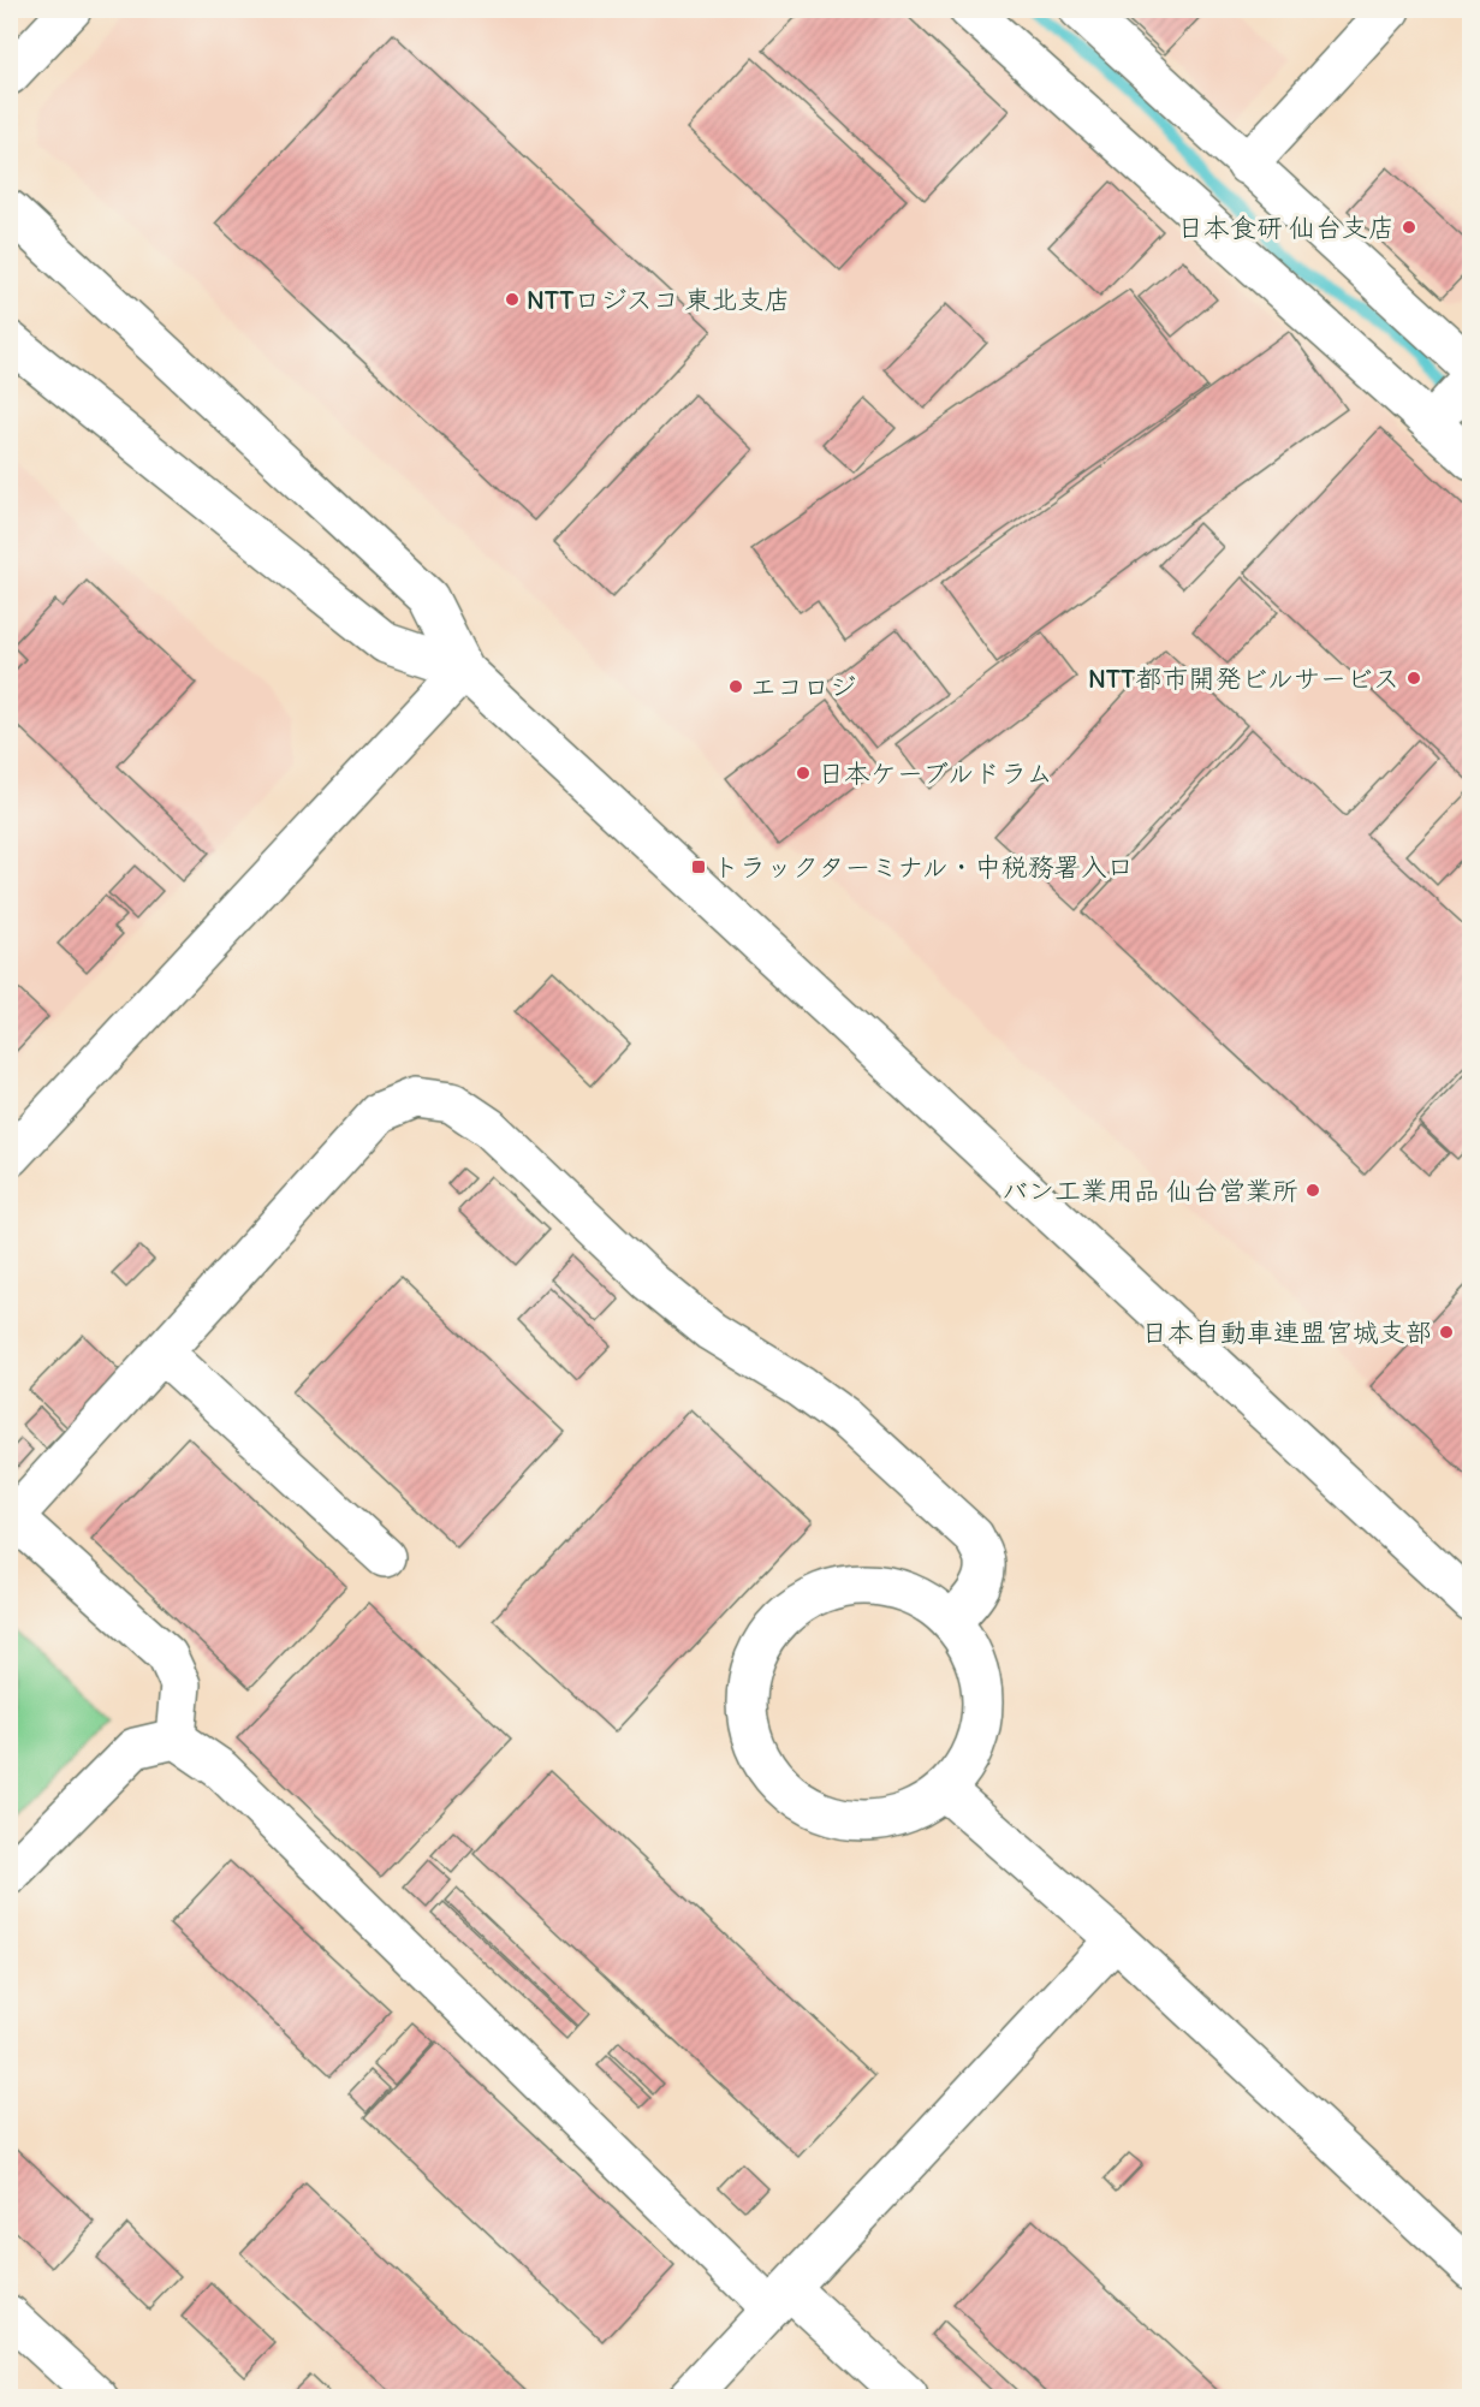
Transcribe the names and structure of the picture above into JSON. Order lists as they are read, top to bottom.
{
  "places": {
    "other": [
      "日本食研 仙台支店",
      "NTTロジスコ 東北支店",
      "NTT都市開発ビルサービス",
      "エコロジ",
      "日本ケーブルドラム",
      "バン工業用品 仙台営業所",
      "日本自動車連盟宮城支部"
    ],
    "transit": ["トラックターミナル・中税務署入口"]
  }
}
